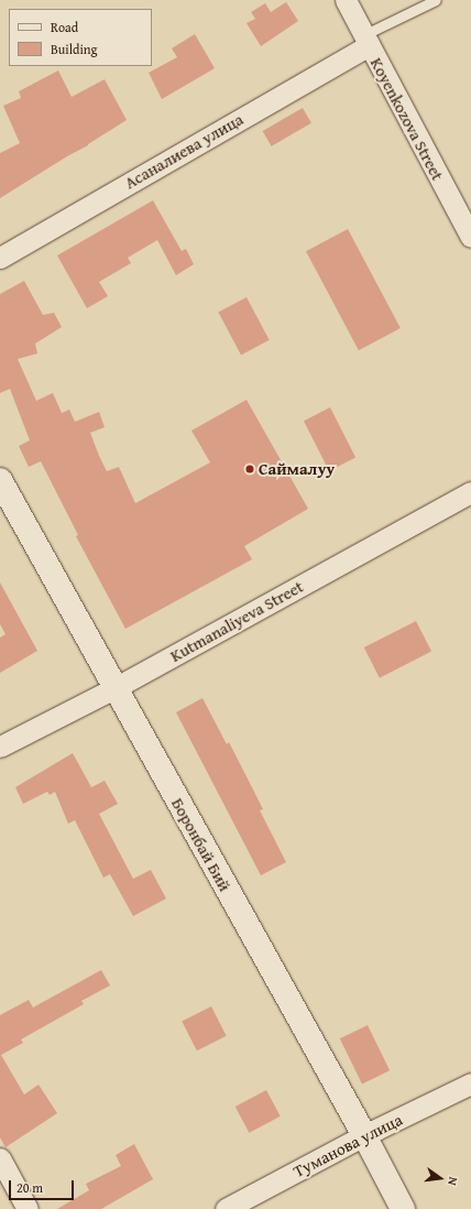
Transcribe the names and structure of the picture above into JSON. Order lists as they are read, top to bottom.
{
  "streets": {
    "street": [
      "Koyenkozova Street",
      "Асаналиева улица",
      "Kutmanaliyeva Street",
      "Боронбай Бий",
      "Туманова улица"
    ]
  },
  "crossings": [
    ["Koyenkozova Street", "Асаналиева улица"],
    ["Kutmanaliyeva Street", "Боронбай Бий"],
    ["Боронбай Бий", "Туманова улица"]
  ],
  "places": ["Саймалуу"],
  "legend": ["Road", "Building"],
  "scale_bar": "20 m",
  "north": "right"
}
